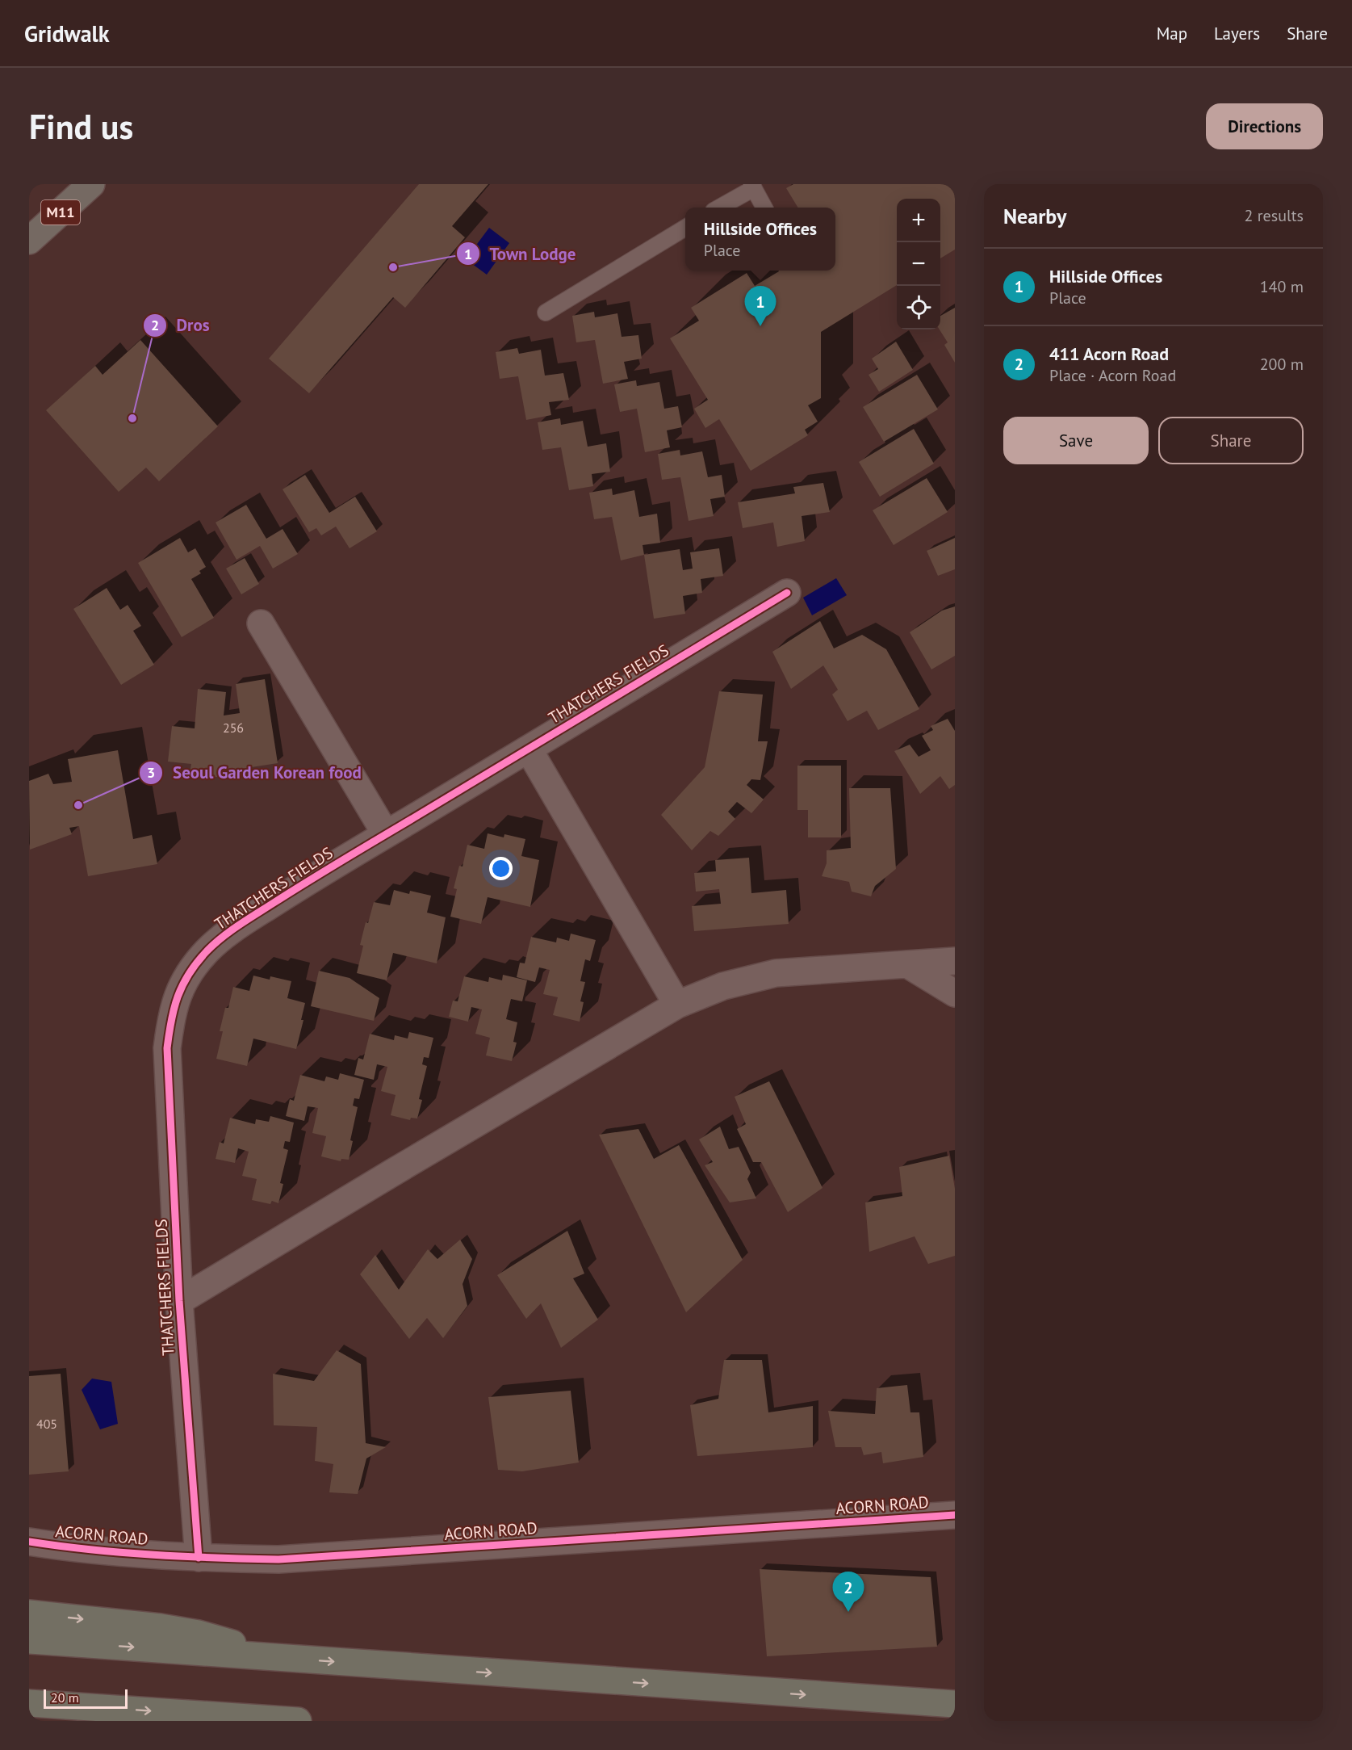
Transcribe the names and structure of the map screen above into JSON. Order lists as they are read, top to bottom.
{
  "streets": {
    "main road": ["M11"],
    "street": ["THATCHERS FIELDS", "ACORN ROAD"]
  },
  "crossings": [
    ["THATCHERS FIELDS", "ACORN ROAD"]
  ],
  "places": ["Town Lodge", "Dros", "Seoul Garden Korean food"],
  "house_numbers": ["256", "405"],
  "scale_bar": "20 m",
  "page": {
    "header": "Gridwalk",
    "nav": ["Map", "Layers", "Share"],
    "buttons": [
      "Directions",
      ["Save", "Share"]
    ],
    "title": "Find us",
    "heading": ["Nearby", "2 results"],
    "map_buttons": ["+", "−"],
    "popup": ["Hillside Offices", "Place"],
    "list": [
      {
        "mark": "1",
        "name": "Hillside Offices",
        "note": "Place",
        "value": "140 m"
      },
      {
        "mark": "2",
        "name": "411 Acorn Road",
        "note": "Place · Acorn Road",
        "value": "200 m"
      }
    ],
    "pins": ["1", "2"],
    "scale": "20 m"
  }
}
